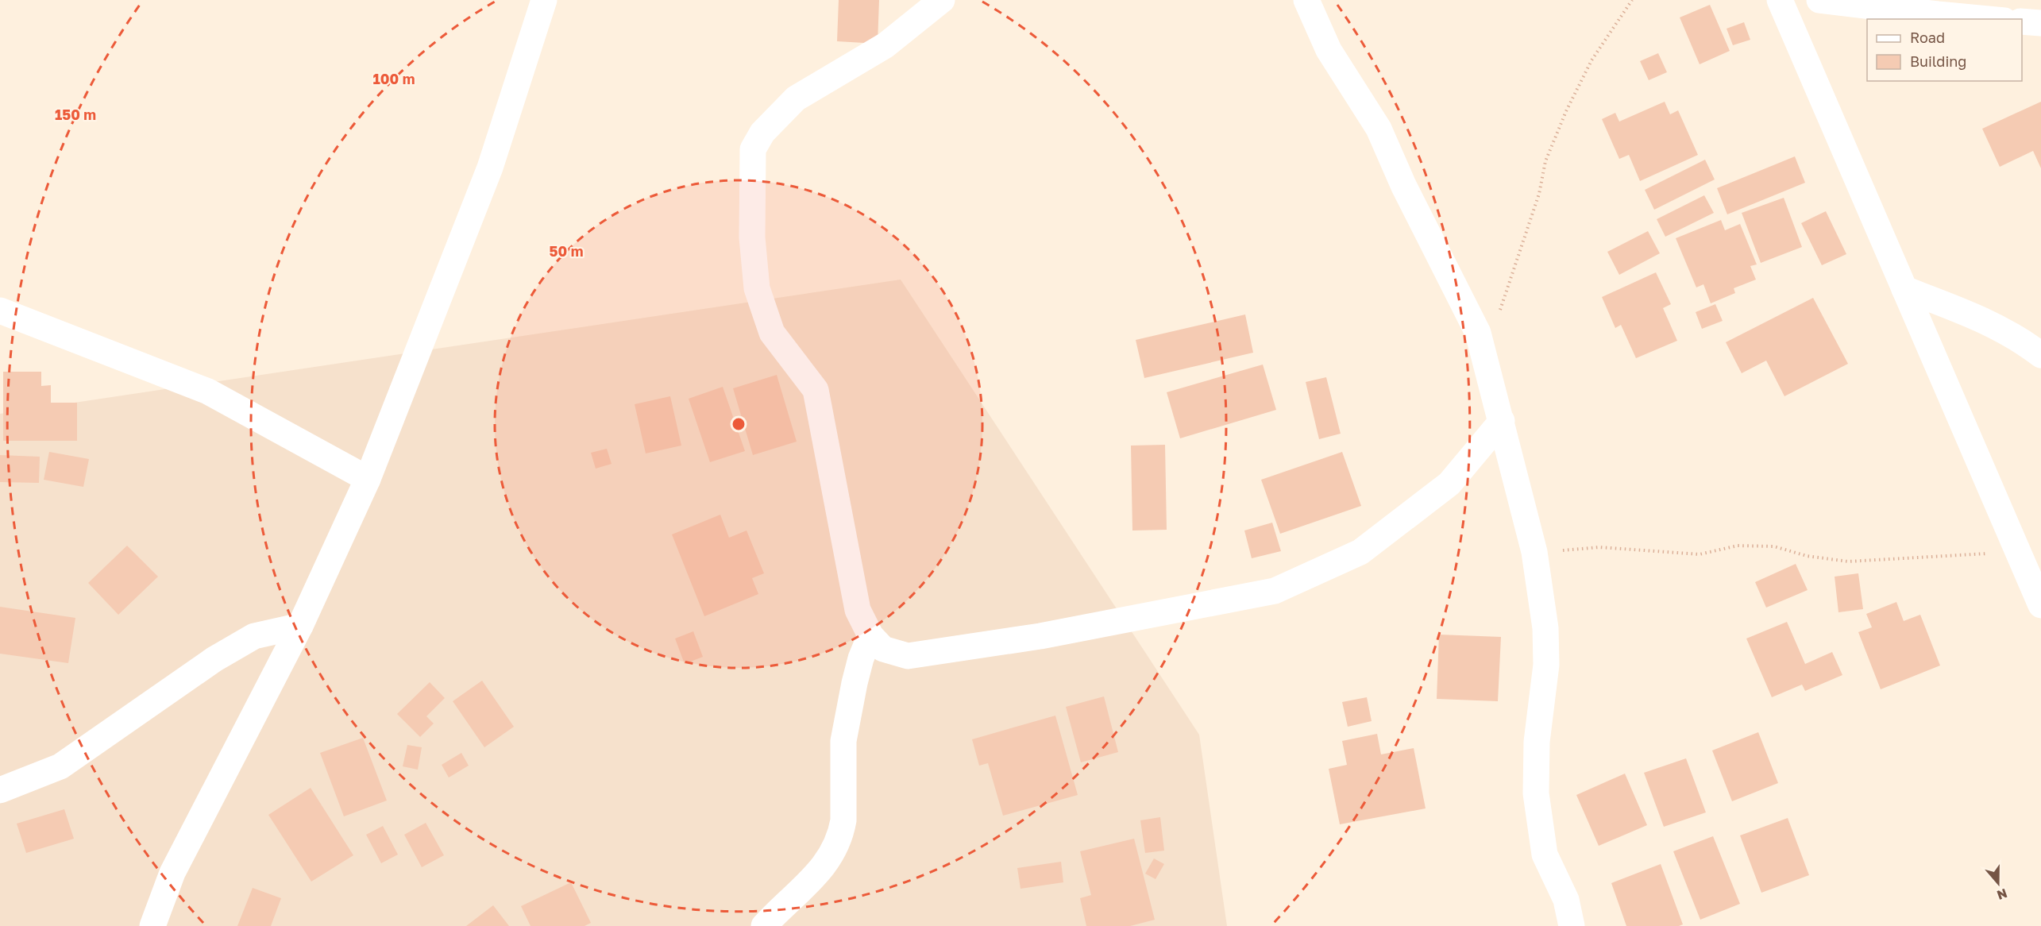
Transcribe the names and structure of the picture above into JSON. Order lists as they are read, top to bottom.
{
  "legend": ["Road", "Building"],
  "north": "bottom",
  "rings": ["100 m", "150 m", "50 m"]
}
